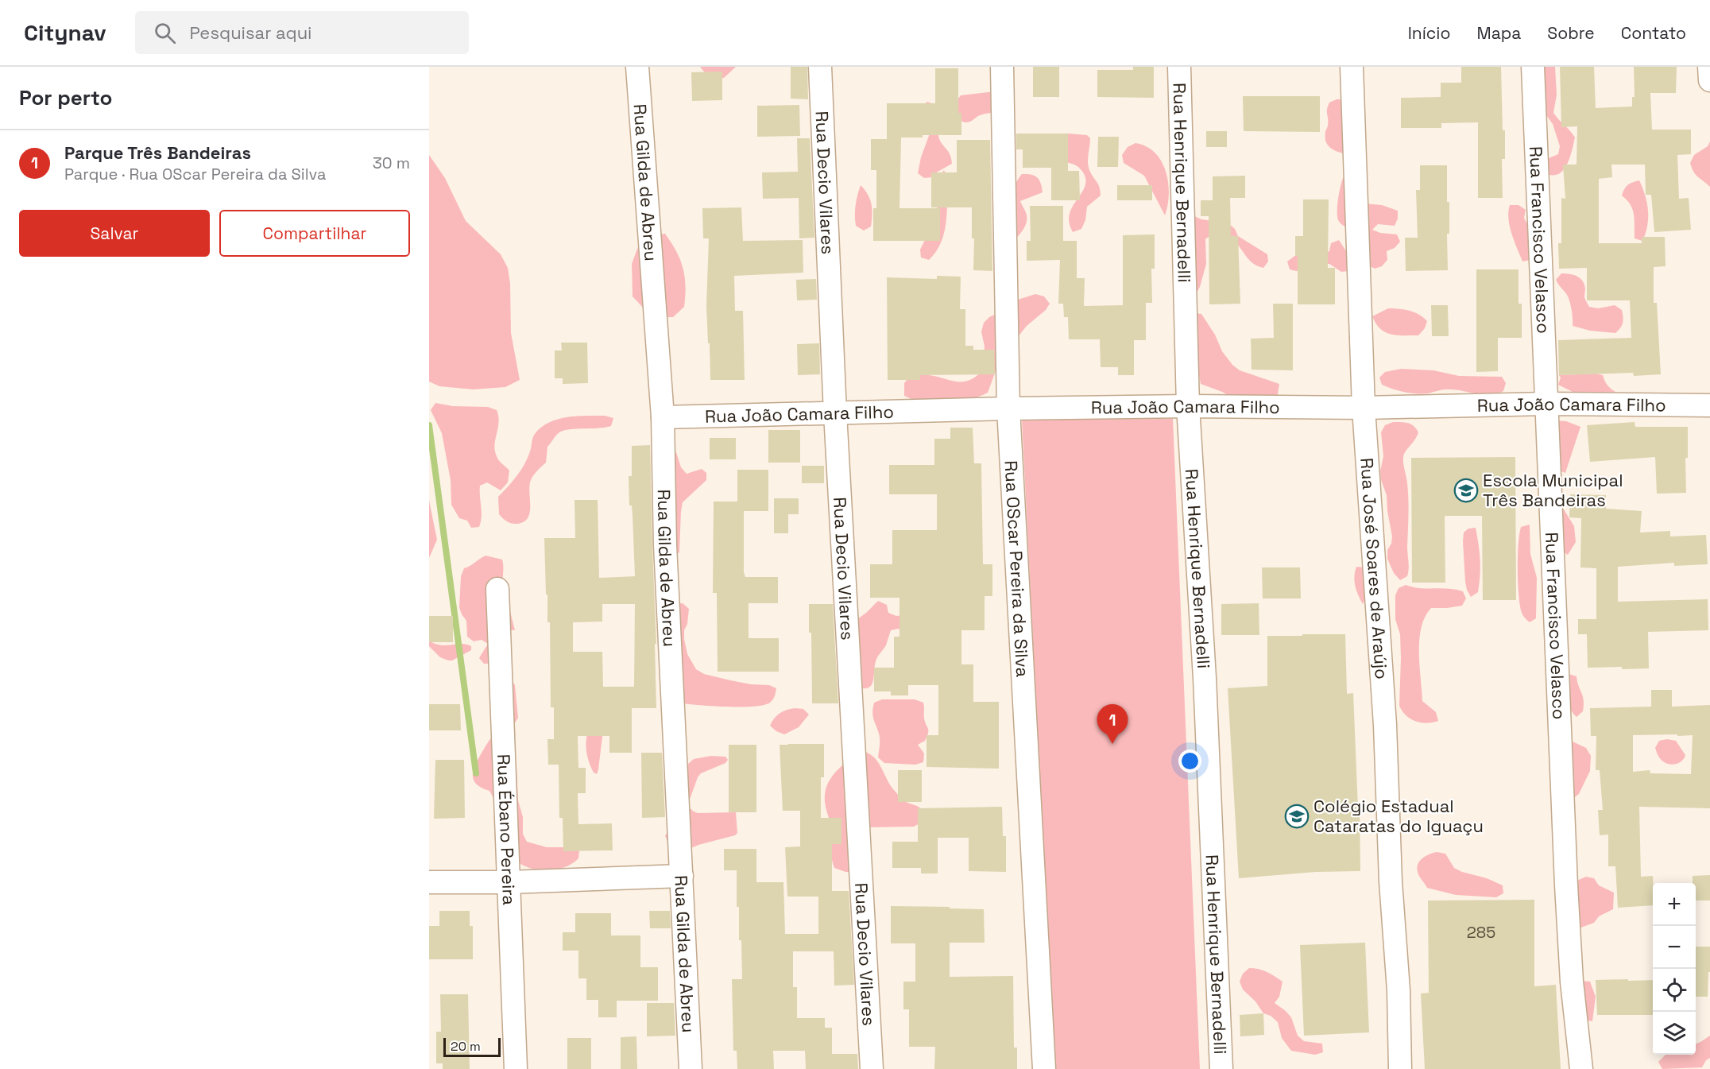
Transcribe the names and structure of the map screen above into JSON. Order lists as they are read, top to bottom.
{
  "streets": {
    "street": [
      "Rua Gilda de Abreu",
      "Rua Decio Vilares",
      "Rua Henrique Bernadelli",
      "Rua Francisco Velasco",
      "Rua João Camara Filho",
      "Rua OScar Pereira da Silva",
      "Rua José Soares de Araújo",
      "Rua Ébano Pereira"
    ]
  },
  "crossings": [
    ["Rua Gilda de Abreu", "Rua João Camara Filho"],
    ["Rua Decio Vilares", "Rua João Camara Filho"],
    ["Rua Henrique Bernadelli", "Rua João Camara Filho"],
    ["Rua Francisco Velasco", "Rua João Camara Filho"],
    ["Rua João Camara Filho", "Rua OScar Pereira da Silva"],
    ["Rua João Camara Filho", "Rua José Soares de Araújo"]
  ],
  "places": {
    "school or university": ["Escola Municipal Três Bandeiras", "Colégio Estadual Cataratas do Iguaçu"]
  },
  "house_numbers": ["285"],
  "scale_bar": "20 m",
  "page": {
    "header": "Citynav",
    "search": "Pesquisar aqui",
    "nav": [
      "Início",
      "Mapa",
      "Sobre",
      "Contato"
    ],
    "heading": "Por perto",
    "list": [
      {
        "mark": "1",
        "name": "Parque Três Bandeiras",
        "note": "Parque · Rua OScar Pereira da Silva",
        "value": "30 m"
      }
    ],
    "buttons": ["Salvar", "Compartilhar"],
    "pins": "1",
    "map_buttons": ["+", "−"],
    "scale": "20 m"
  }
}
